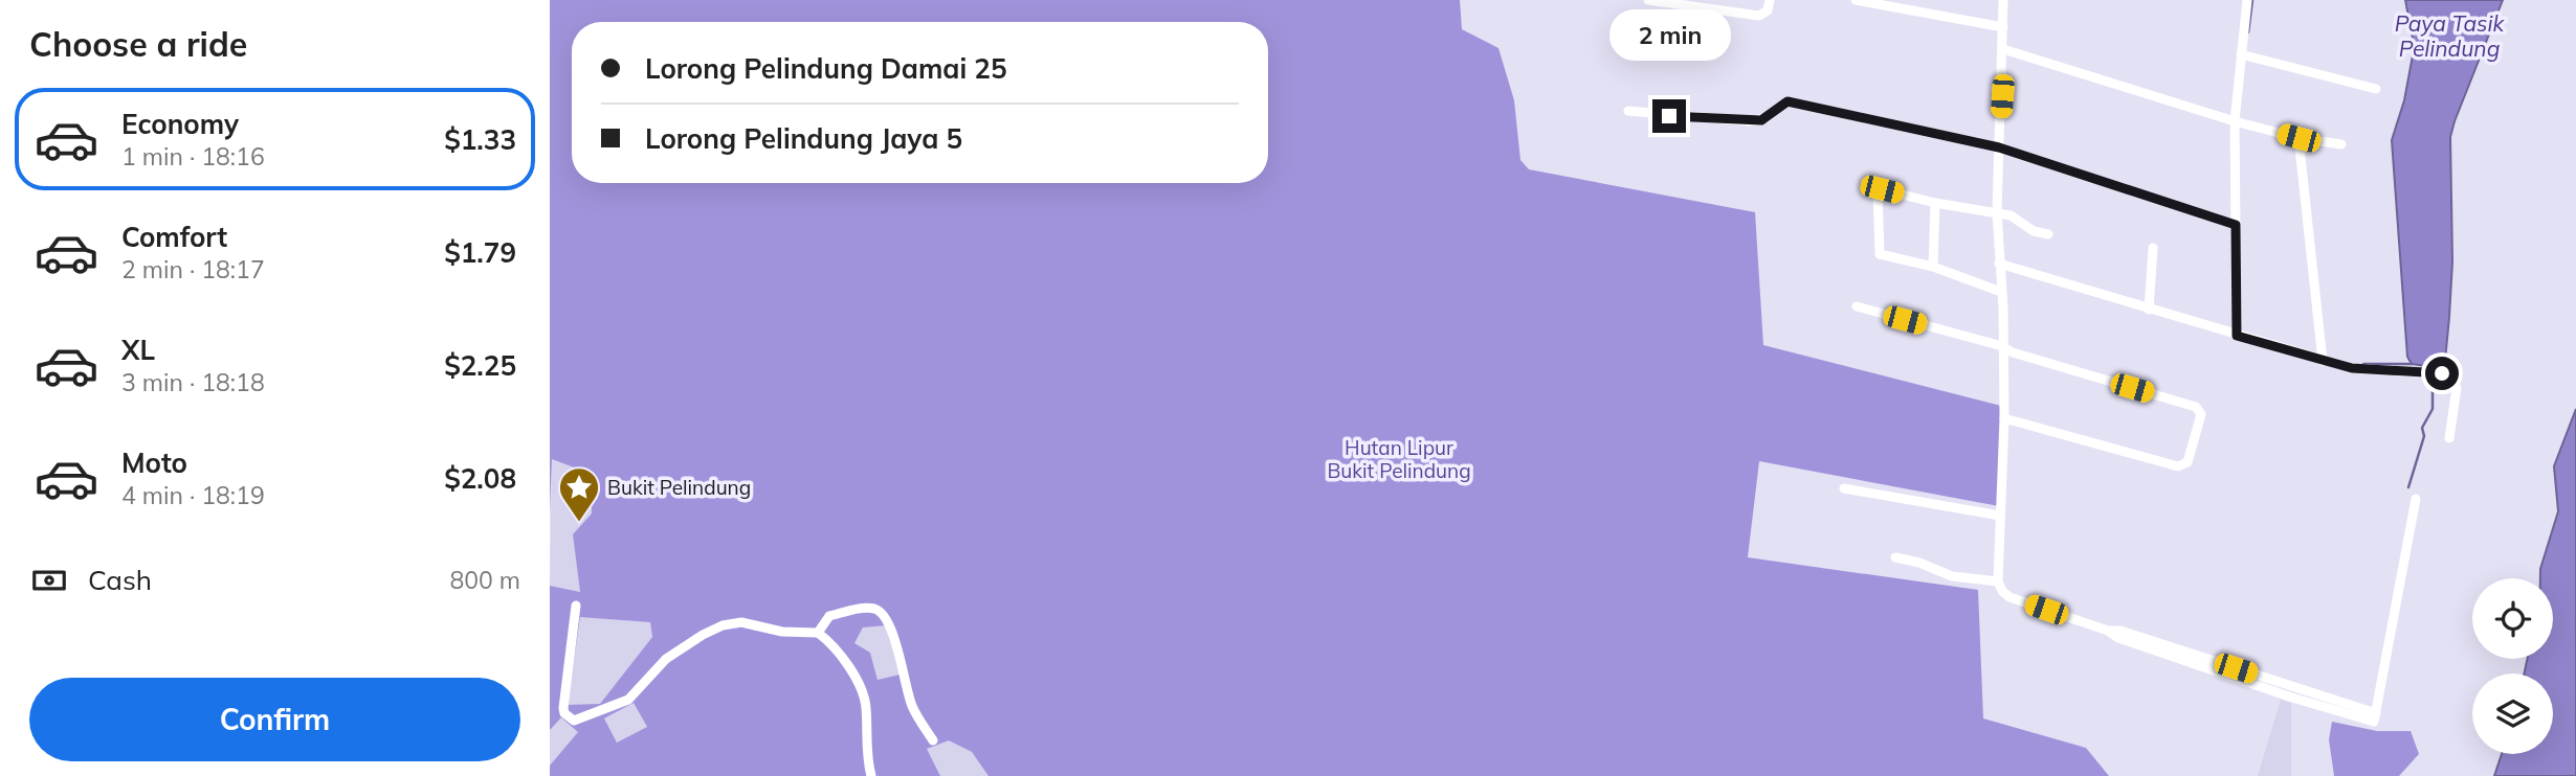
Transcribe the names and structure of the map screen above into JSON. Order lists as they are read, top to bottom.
{
  "water": ["Paya Tasik Pelindung"],
  "parks": ["Hutan Lipur Bukit Pelindung"],
  "places": {
    "place": ["Bukit Pelindung"]
  },
  "page": {
    "heading": "Choose a ride",
    "bubble": "2 min",
    "banner": ["Lorong Pelindung Damai 25", "Lorong Pelindung Jaya 5"],
    "list": [
      {
        "name": "Economy",
        "note": "1 min · 18:16",
        "value": "$1.33"
      },
      {
        "name": "Comfort",
        "note": "2 min · 18:17",
        "value": "$1.79"
      },
      {
        "name": "XL",
        "note": "3 min · 18:18",
        "value": "$2.25"
      },
      {
        "name": "Moto",
        "note": "4 min · 18:19",
        "value": "$2.08"
      }
    ],
    "pay": ["Cash", "800 m"],
    "buttons": "Confirm"
  }
}
